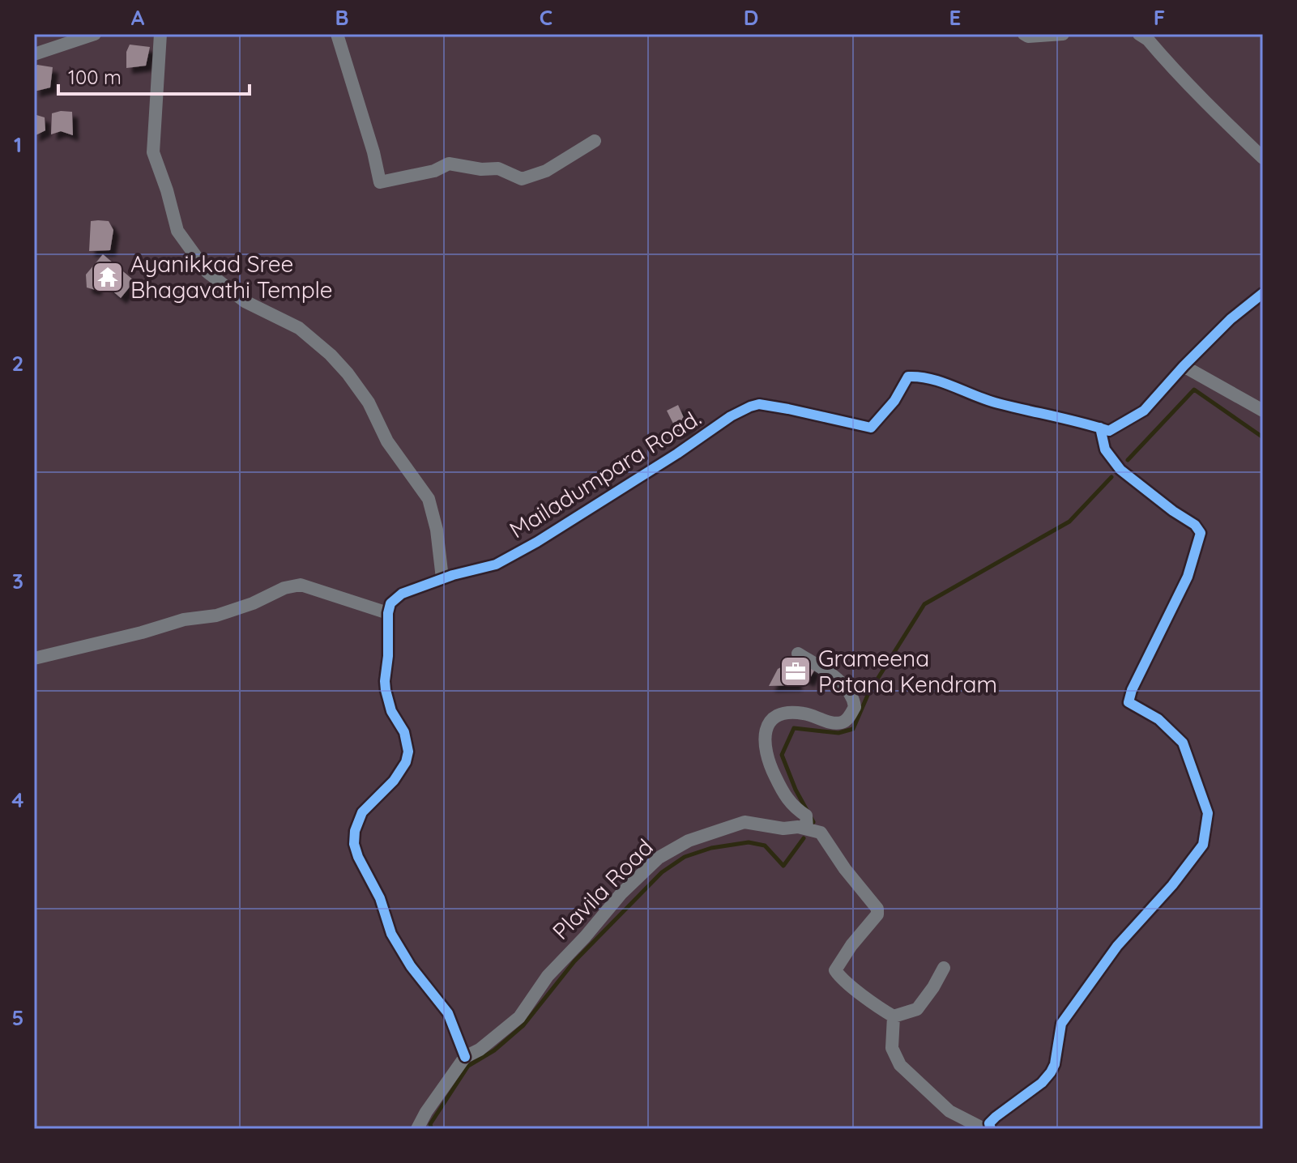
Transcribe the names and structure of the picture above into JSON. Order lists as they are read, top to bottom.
{
  "streets": {
    "street": ["Mailadumpara Road.", "Plavila Road"]
  },
  "places": {
    "temple": ["Ayanikkad Sree Bhagavathi Temple"],
    "office": ["Grameena Patana Kendram"]
  },
  "scale_bar": "100 m",
  "grid": {
    "columns": [
      "A",
      "B",
      "C",
      "D",
      "E",
      "F"
    ],
    "rows": [
      "1",
      "2",
      "3",
      "4",
      "5"
    ]
  }
}
